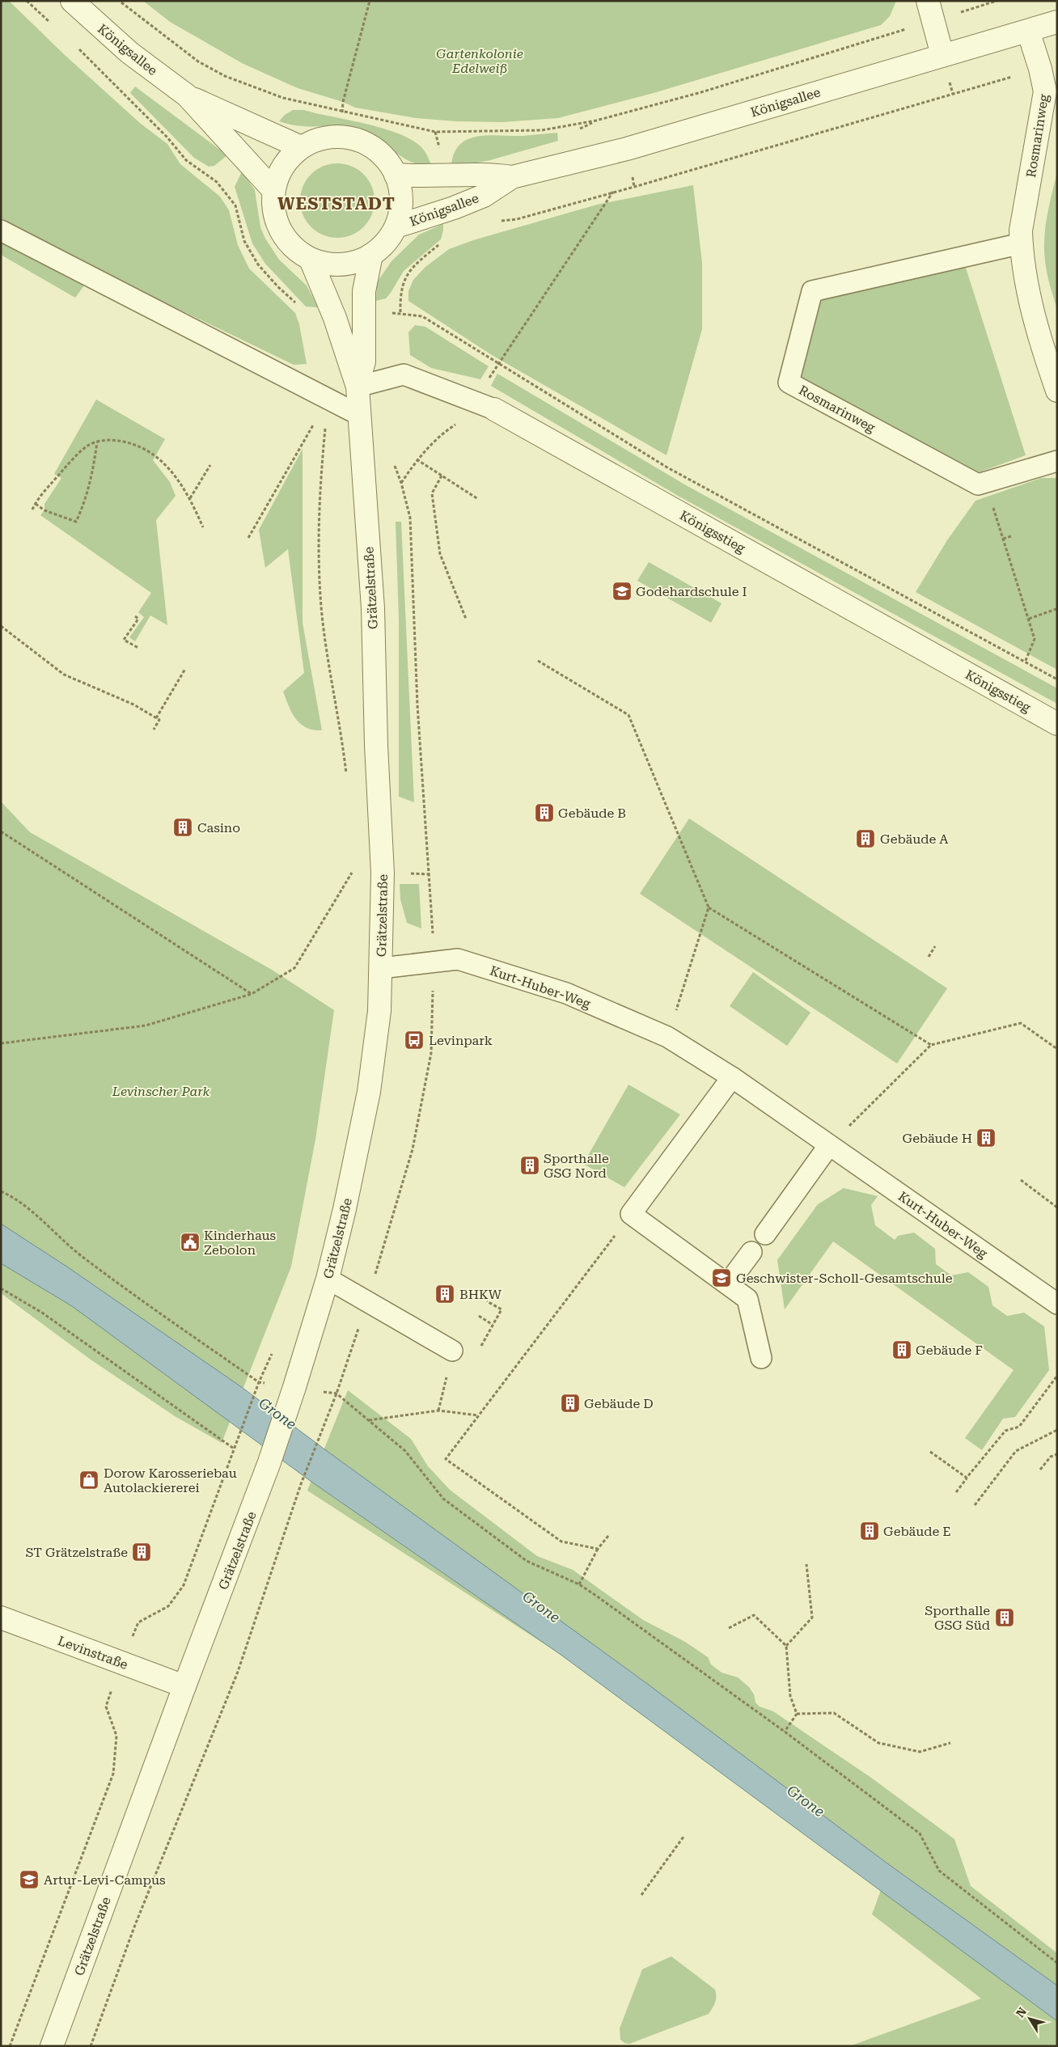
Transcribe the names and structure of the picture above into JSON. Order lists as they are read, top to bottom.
{
  "streets": {
    "street": [
      "Königsallee",
      "Rosmarinweg",
      "Königsstieg",
      "Grätzelstraße",
      "Levinstraße"
    ],
    "lane": ["Kurt-Huber-Weg"]
  },
  "crossings": [
    ["Königsallee", "Rosmarinweg"],
    ["Königsallee", "Grätzelstraße"],
    ["Königsstieg", "Grätzelstraße"],
    ["Grätzelstraße", "Kurt-Huber-Weg"],
    ["Grätzelstraße", "Levinstraße"]
  ],
  "districts": ["WESTSTADT"],
  "water": ["Grone"],
  "parks": ["Gartenkolonie Edelweiß", "Levinscher Park"],
  "places": {
    "school or university": ["Godehardschule I", "Geschwister-Scholl-Gesamtschule", "Artur-Levi-Campus"],
    "building": [
      "Gebäude B",
      "Casino",
      "Gebäude A",
      "Gebäude H",
      "Sporthalle GSG Nord",
      "BHKW",
      "Gebäude F",
      "Gebäude D",
      "Gebäude E",
      "ST Grätzelstraße",
      "Sporthalle GSG Süd"
    ],
    "bus stop": ["Levinpark"],
    "public building": ["Kinderhaus Zebolon"],
    "shop": ["Dorow Karosseriebau Autolackiererei"]
  },
  "north": "top left"
}
